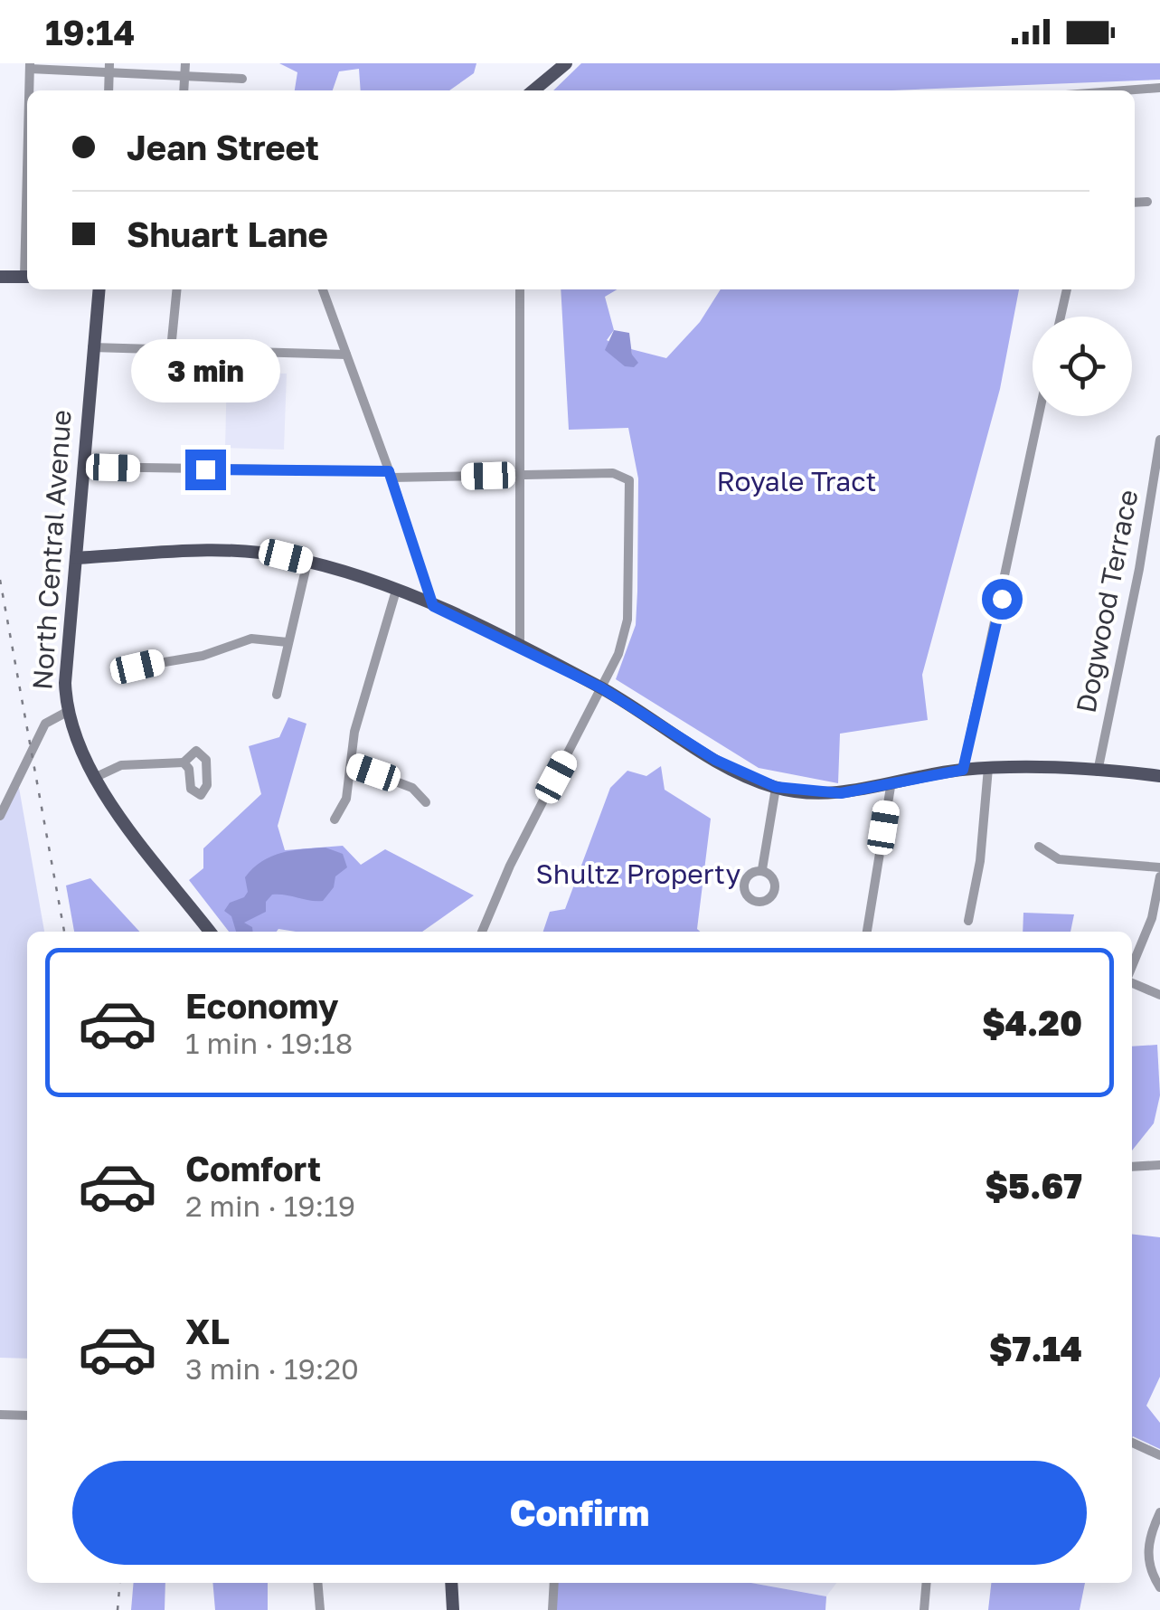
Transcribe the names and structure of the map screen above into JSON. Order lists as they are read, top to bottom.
{
  "streets": {
    "main road": ["North Central Avenue"],
    "street": ["Dogwood Terrace"]
  },
  "parks": ["Royale Tract", "Shultz Property"],
  "page": {
    "status": "19:14",
    "banner": ["Jean Street", "Shuart Lane"],
    "bubble": "3 min",
    "list": [
      {
        "name": "Economy",
        "note": "1 min · 19:18",
        "value": "$4.20"
      },
      {
        "name": "Comfort",
        "note": "2 min · 19:19",
        "value": "$5.67"
      },
      {
        "name": "XL",
        "note": "3 min · 19:20",
        "value": "$7.14"
      }
    ],
    "buttons": "Confirm"
  }
}
